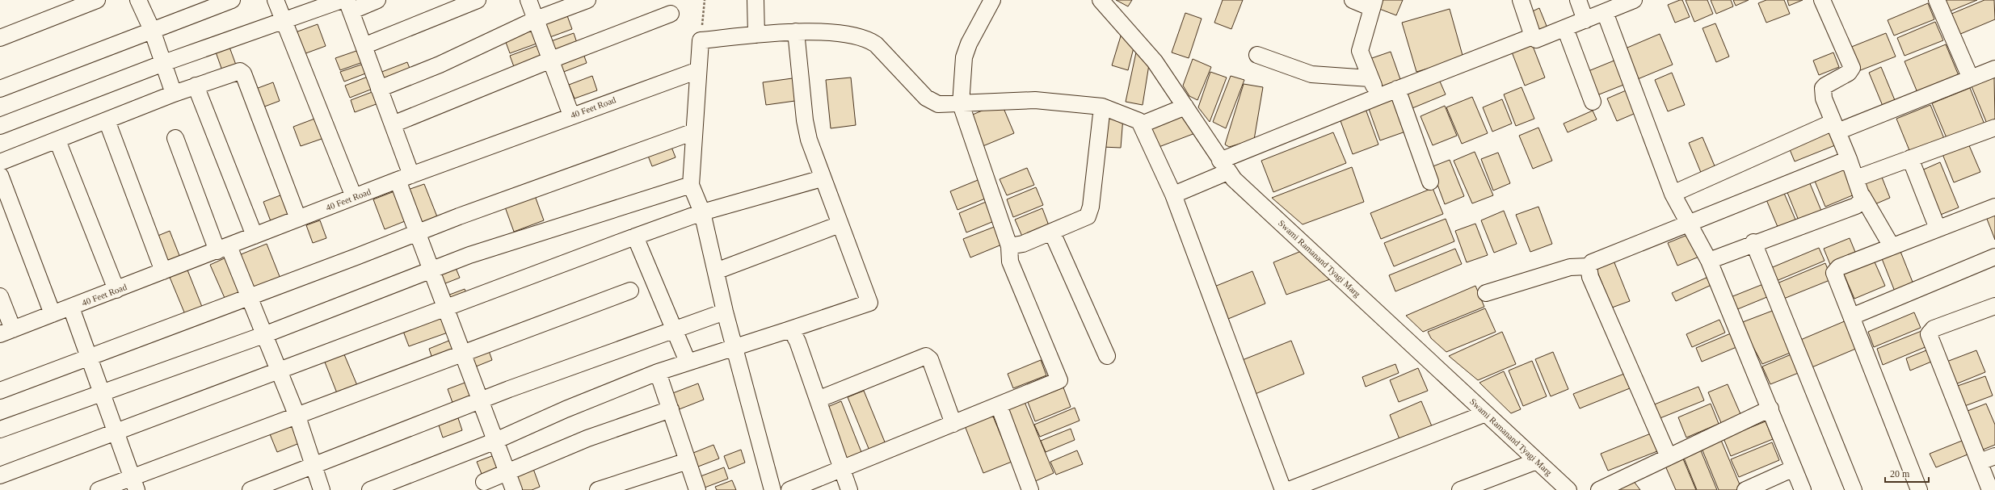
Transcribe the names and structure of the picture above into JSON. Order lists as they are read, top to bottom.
{
  "streets": {
    "street": ["40 Feet Road", "Swami Ramanand Tyagi Marg"]
  },
  "scale_bar": "20 m"
}
